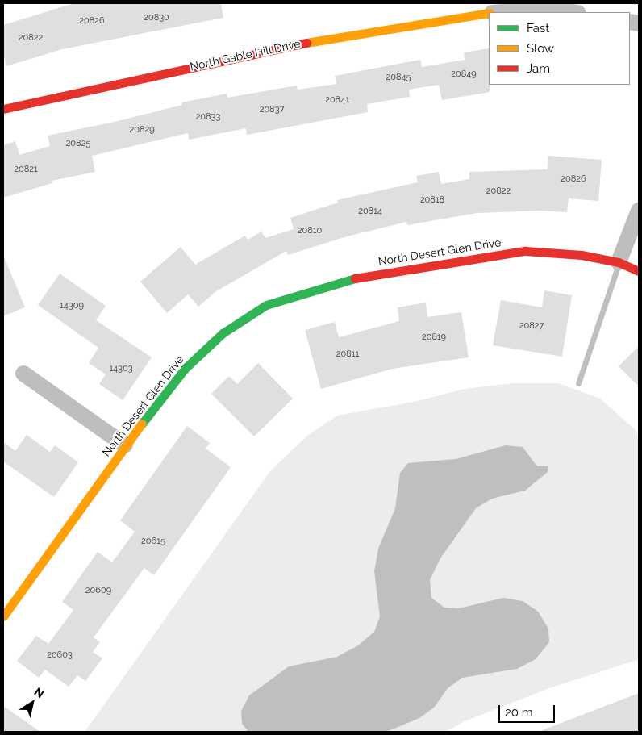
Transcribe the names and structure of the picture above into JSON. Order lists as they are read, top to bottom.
{
  "streets": {
    "street": ["North Gable Hill Drive", "North Desert Glen Drive"]
  },
  "house_numbers": [
    "20830",
    "20826",
    "20822",
    "20849",
    "20845",
    "20841",
    "20837",
    "20833",
    "20829",
    "20825",
    "20821",
    "20826",
    "20822",
    "20818",
    "20814",
    "20810",
    "14309",
    "20827",
    "20819",
    "20811",
    "14303",
    "20615",
    "20609",
    "20603"
  ],
  "legend": ["Fast", "Slow", "Jam"],
  "scale_bar": "20 m",
  "north": "top right"
}
